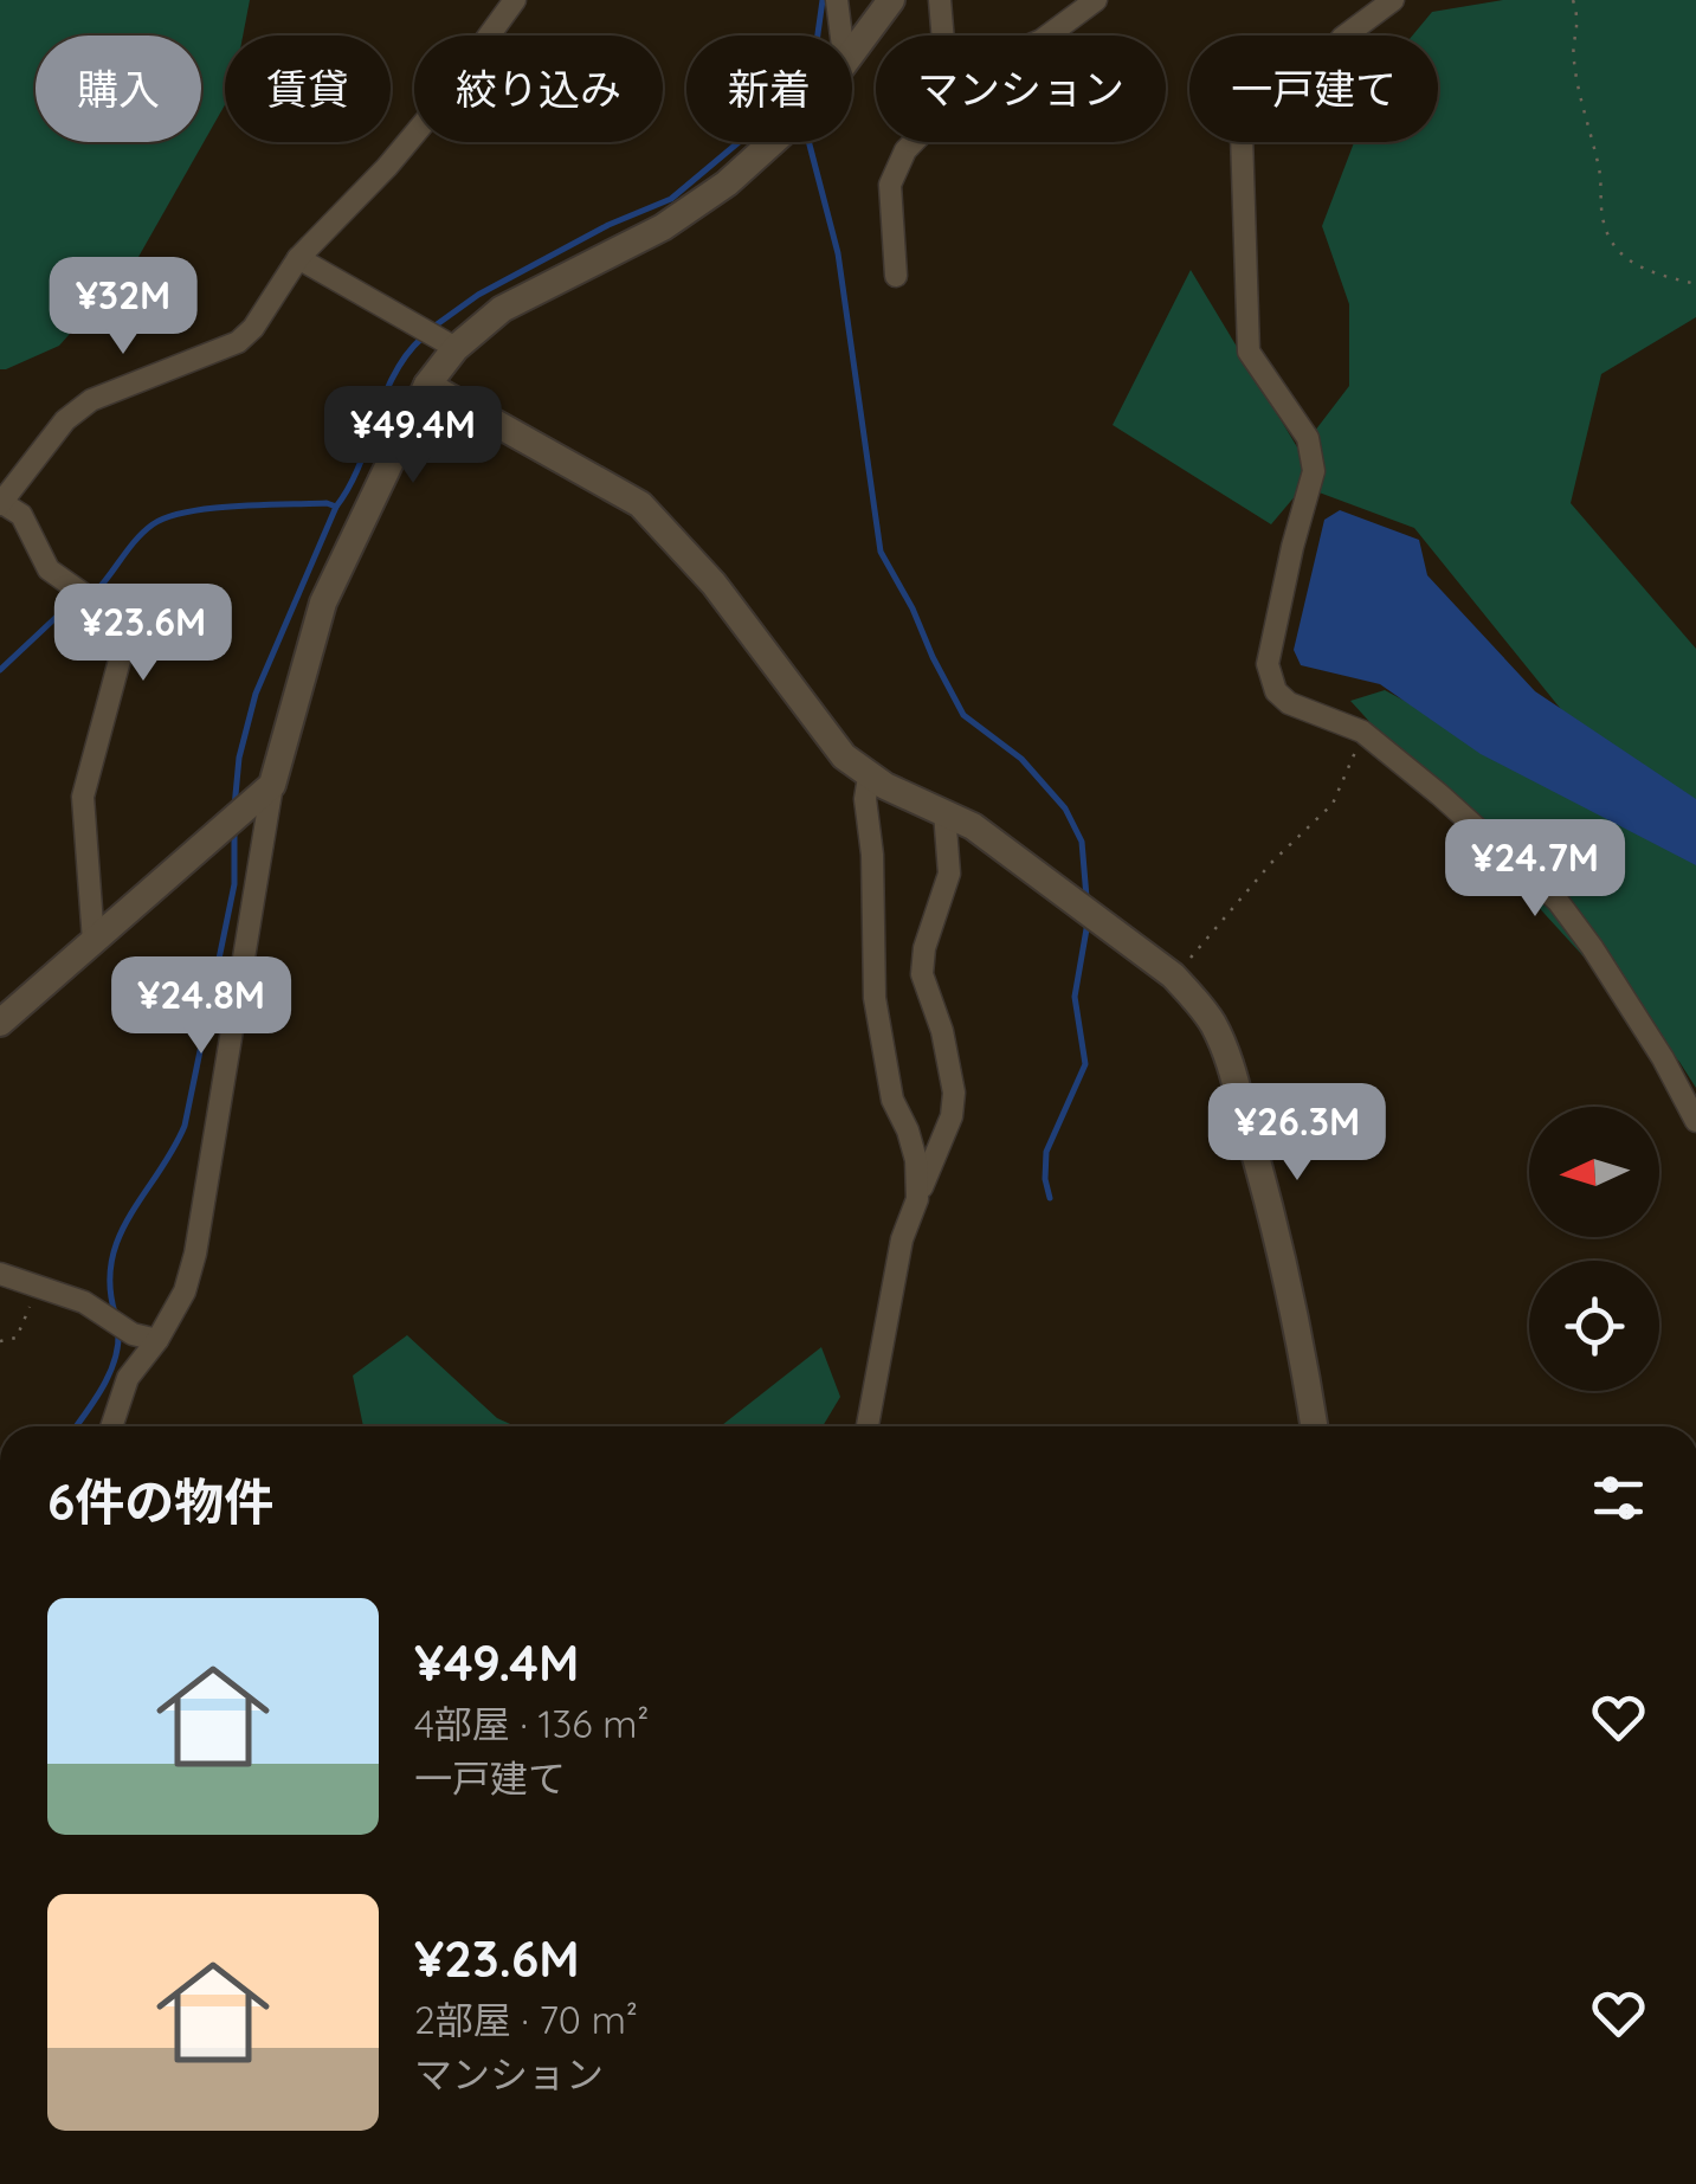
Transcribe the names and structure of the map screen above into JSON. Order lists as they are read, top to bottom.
{
  "north": "left",
  "page": {
    "chip": [
      "購入",
      "賃貸",
      "絞り込み",
      "新着",
      "マンション",
      "一戸建て"
    ],
    "price": [
      "¥32M",
      "¥49.4M",
      "¥23.6M",
      "¥24.7M",
      "¥24.8M",
      "¥26.3M"
    ],
    "heading": "6件の物件",
    "list": [
      {
        "name": "¥49.4M",
        "note": "4部屋 · 136 m² · 一戸建て"
      },
      {
        "name": "¥23.6M",
        "note": "2部屋 · 70 m² · マンション"
      }
    ]
  }
}
